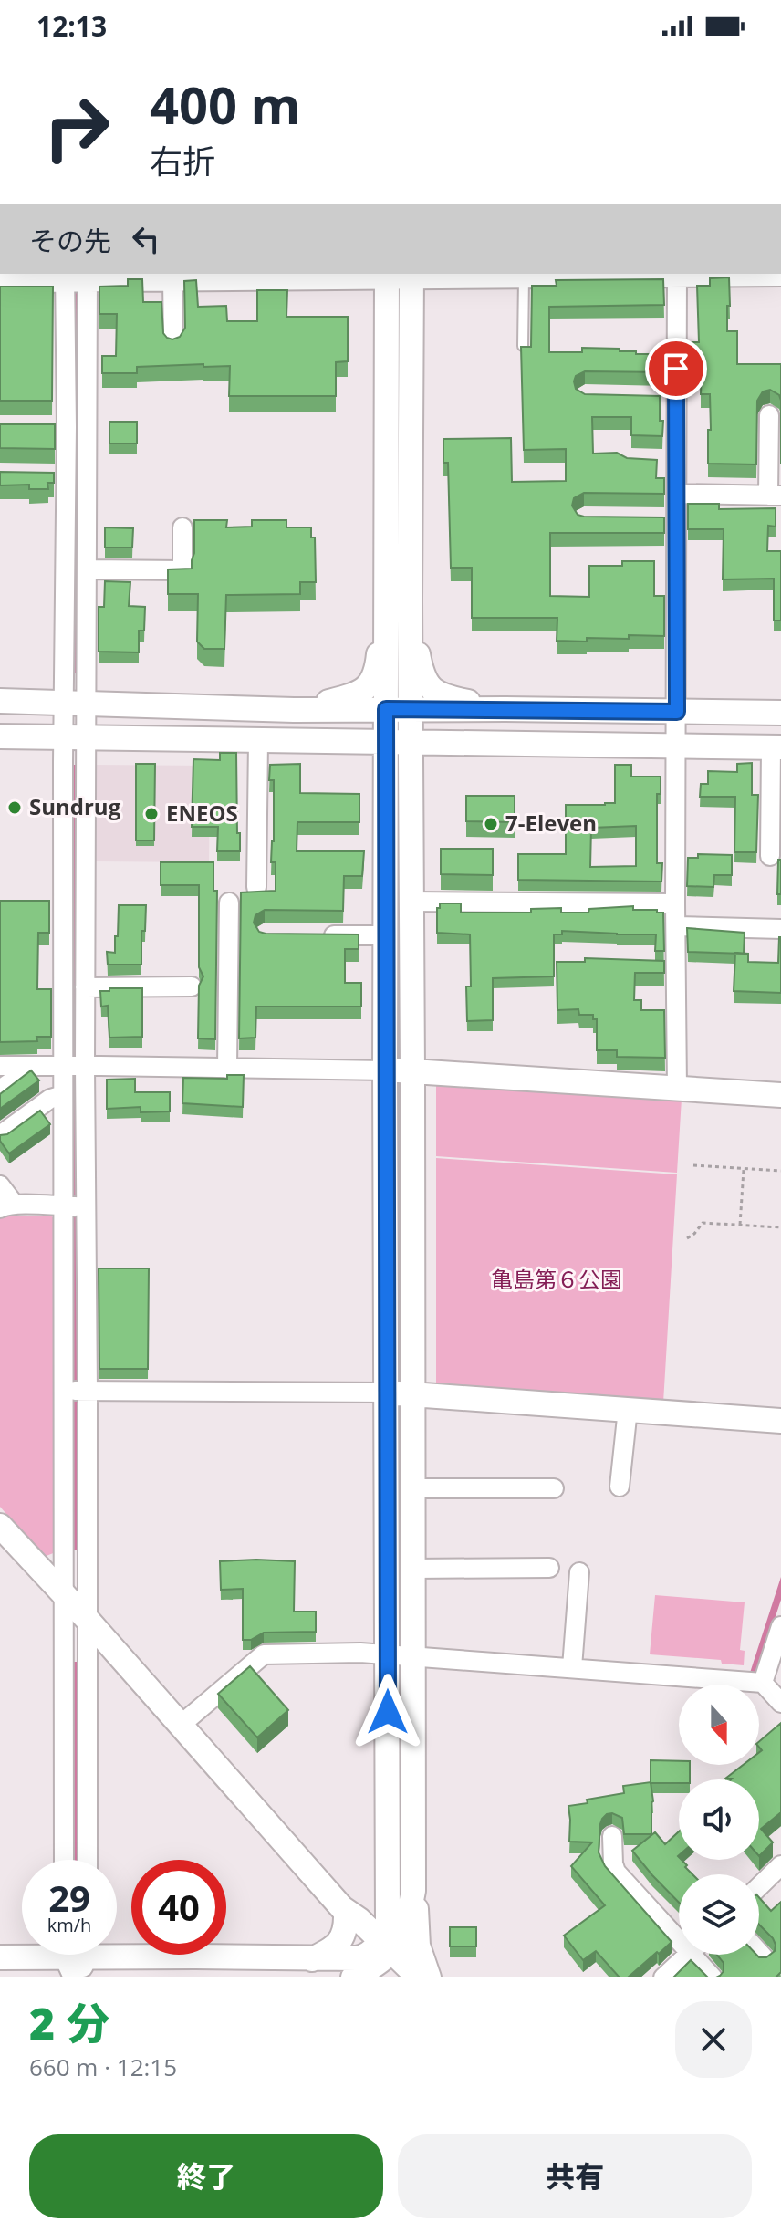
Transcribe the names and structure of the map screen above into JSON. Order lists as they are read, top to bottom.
{
  "parks": ["亀島第６公園"],
  "places": ["Sundrug", "ENEOS", "7-Eleven"],
  "north": "bottom",
  "page": {
    "status": "12:13",
    "turn": ["400 m", "右折"],
    "then": "その先",
    "speed": "29 km/h",
    "limit": "40",
    "heading": ["2 分", "660 m · 12:15"],
    "buttons": ["終了", "共有"]
  }
}
